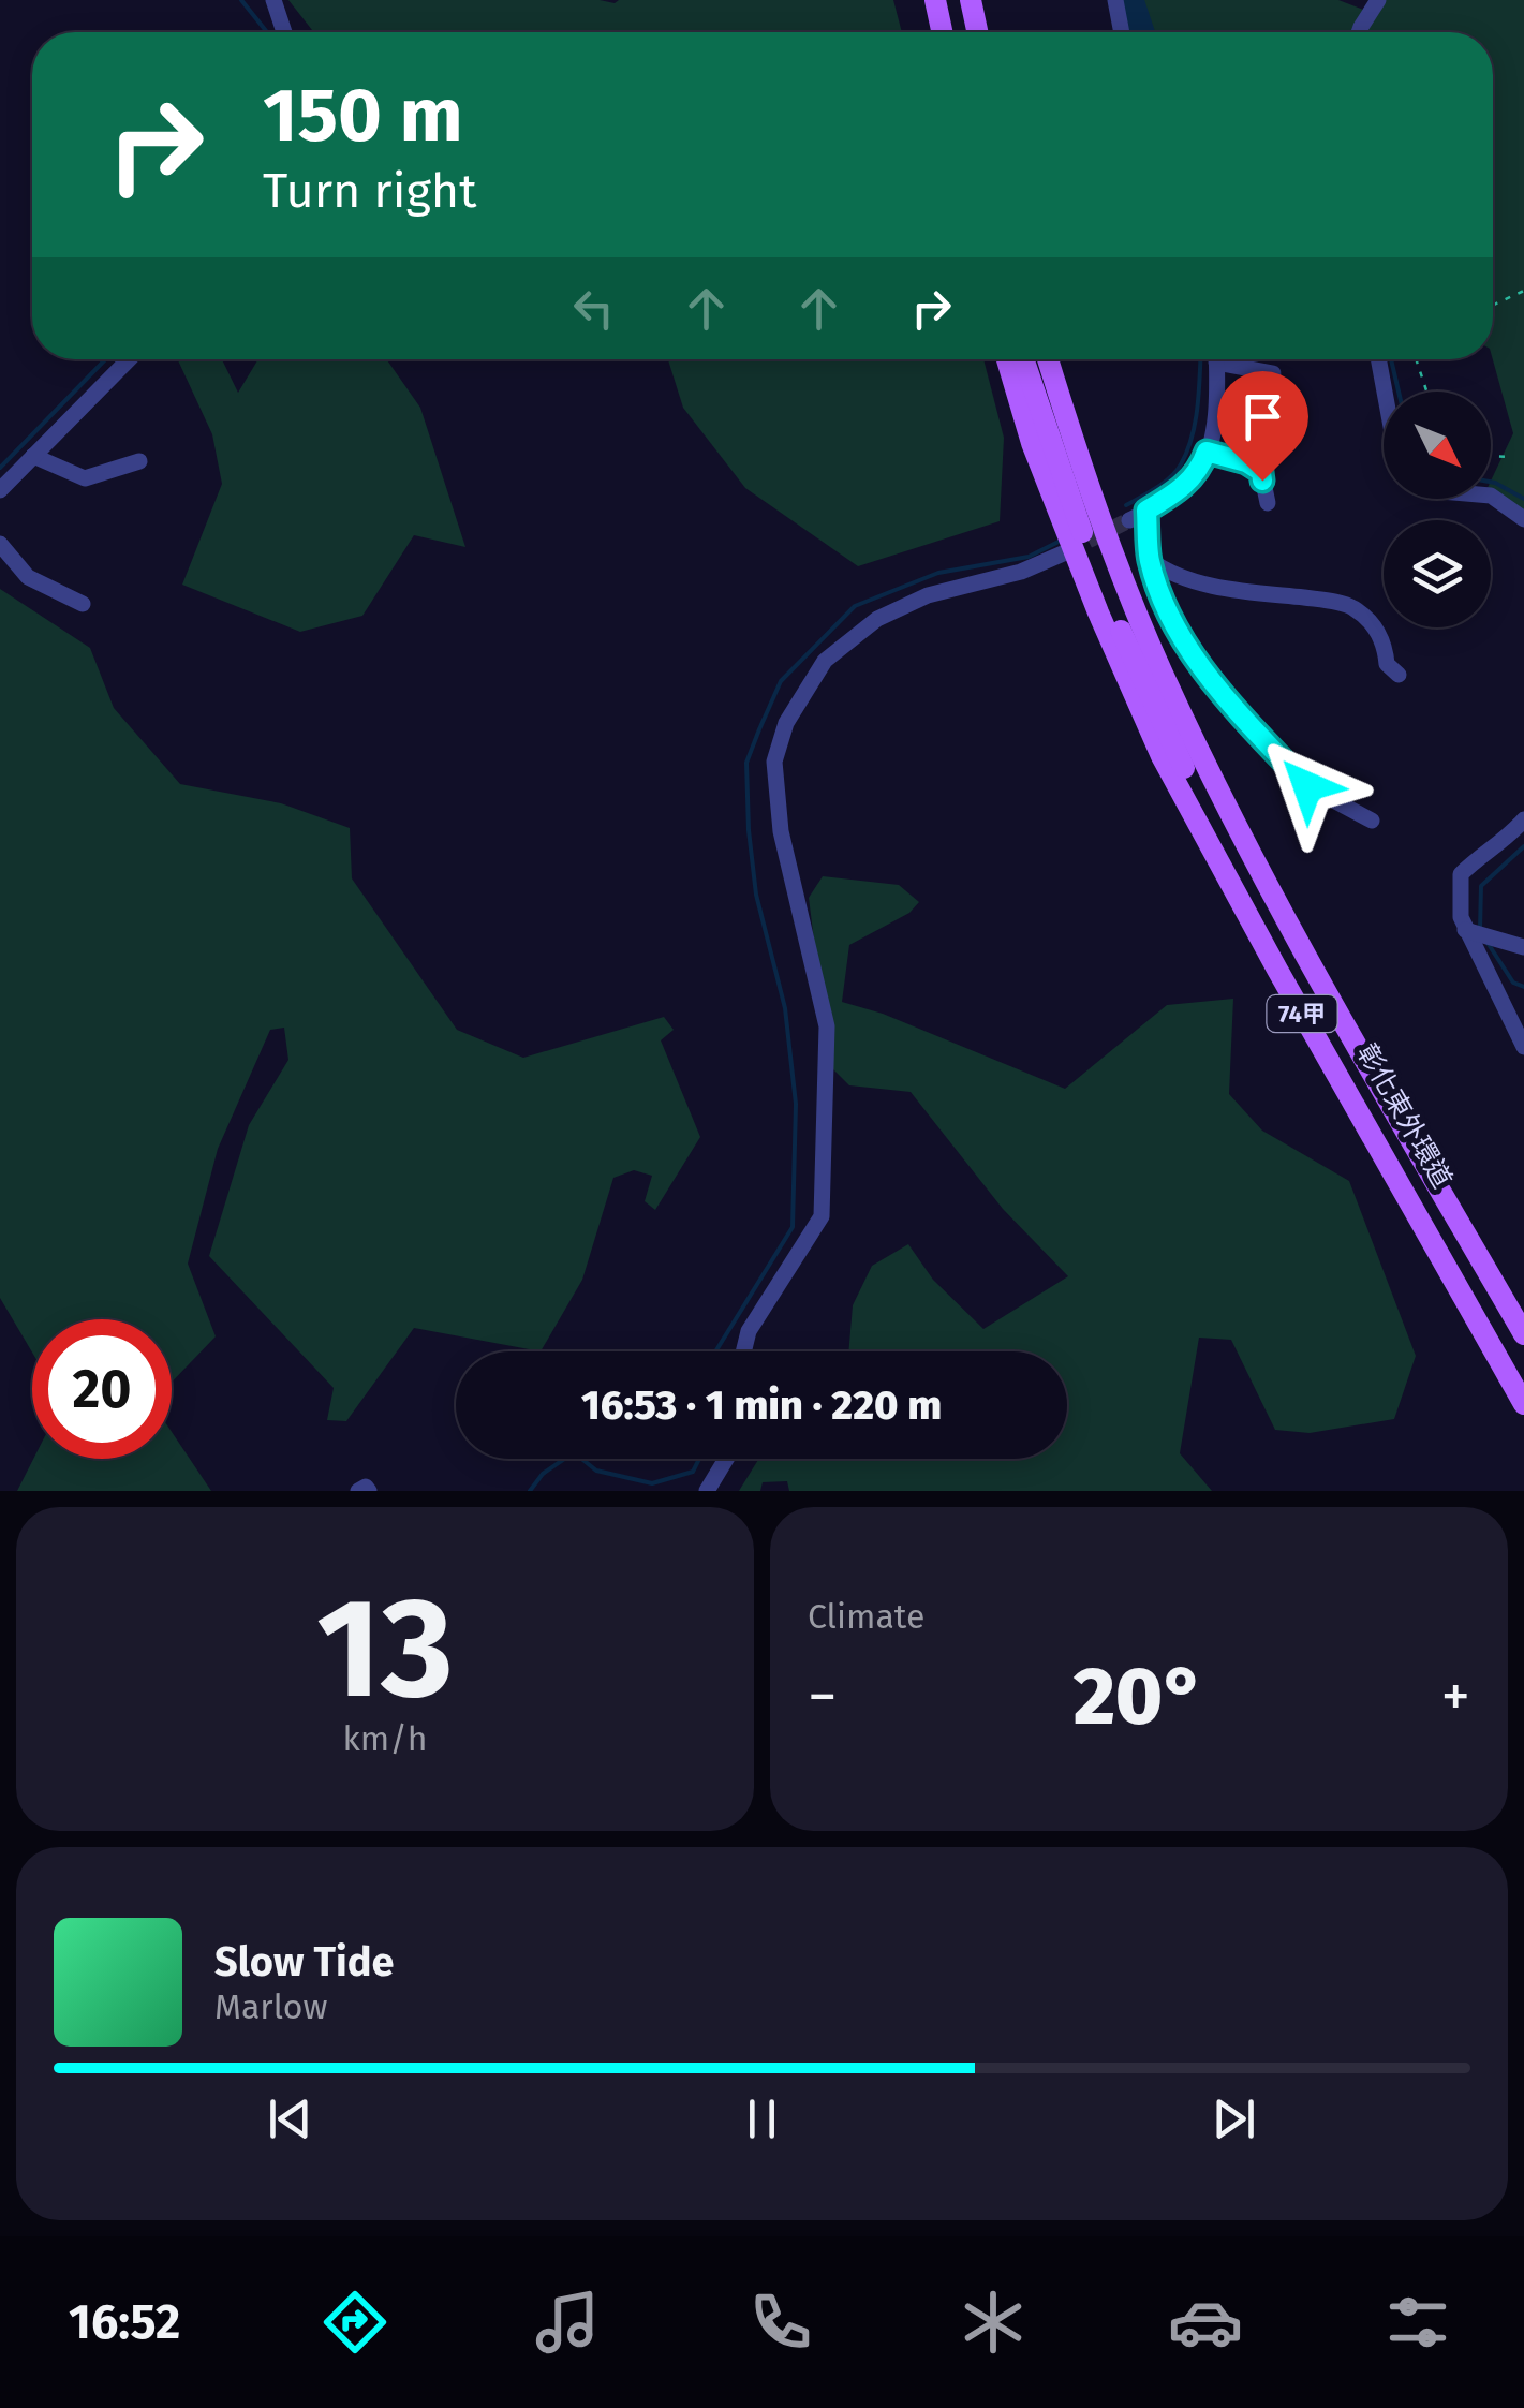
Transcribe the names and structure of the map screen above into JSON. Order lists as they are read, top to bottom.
{
  "streets": {
    "main road": ["74甲", "彰化東外環道"]
  },
  "north": "bottom right",
  "page": {
    "turn": ["150 m", "Turn right"],
    "limit": "20",
    "trip": "16:53 · 1 min · 220 m",
    "tile": [
      ["13", "km/h"],
      "Climate"
    ],
    "heat": ["−", "20°", "+"],
    "song": ["Slow Tide", "Marlow"],
    "tabs": "16:52"
  }
}
